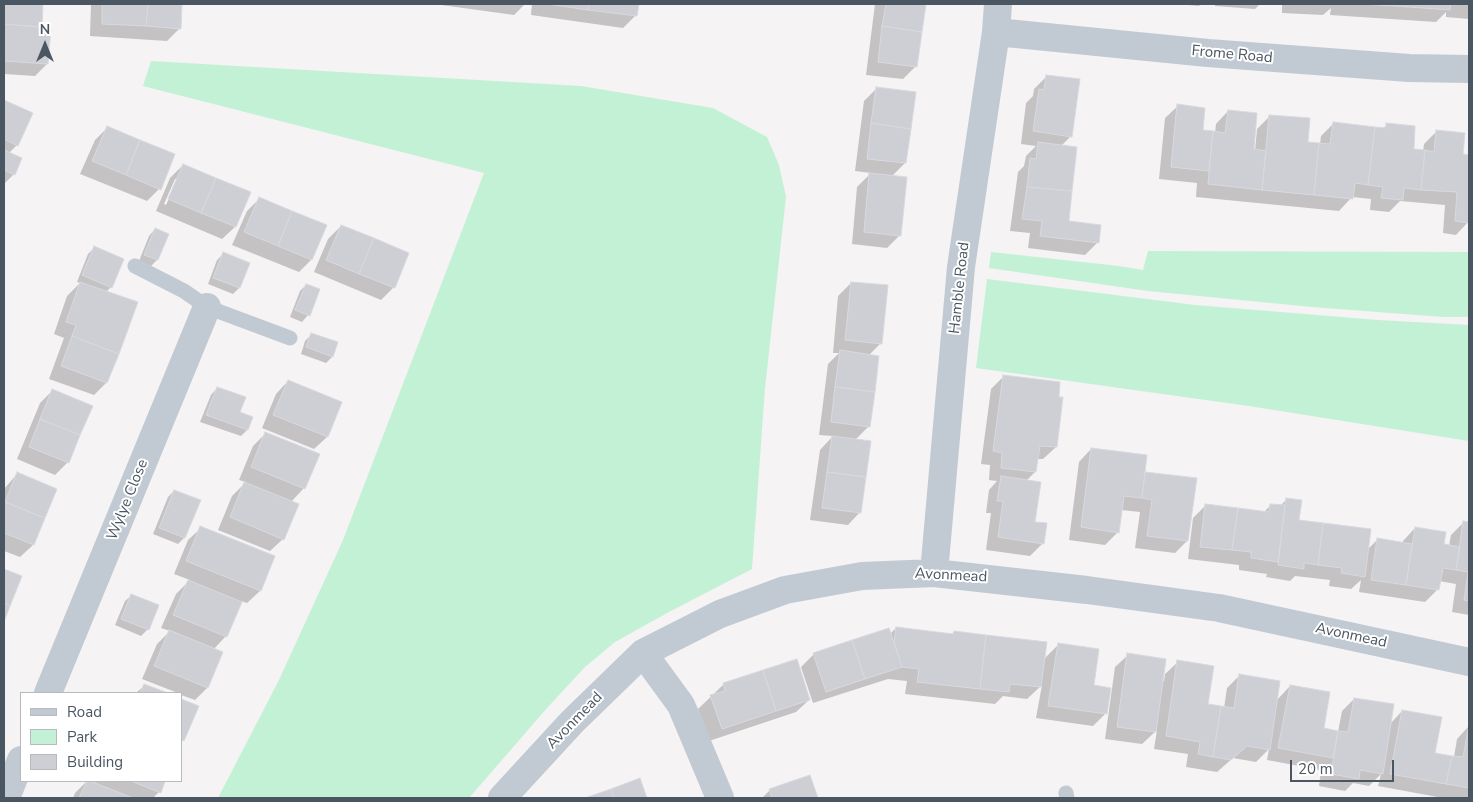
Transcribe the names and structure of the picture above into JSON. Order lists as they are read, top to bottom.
{
  "streets": {
    "street": [
      "Frome Road",
      "Hamble Road",
      "Wylye Close",
      "Avonmead"
    ]
  },
  "crossings": [
    ["Frome Road", "Hamble Road"],
    ["Hamble Road", "Avonmead"]
  ],
  "legend": ["Road", "Park", "Building"],
  "scale_bar": "20 m",
  "north": "top"
}
